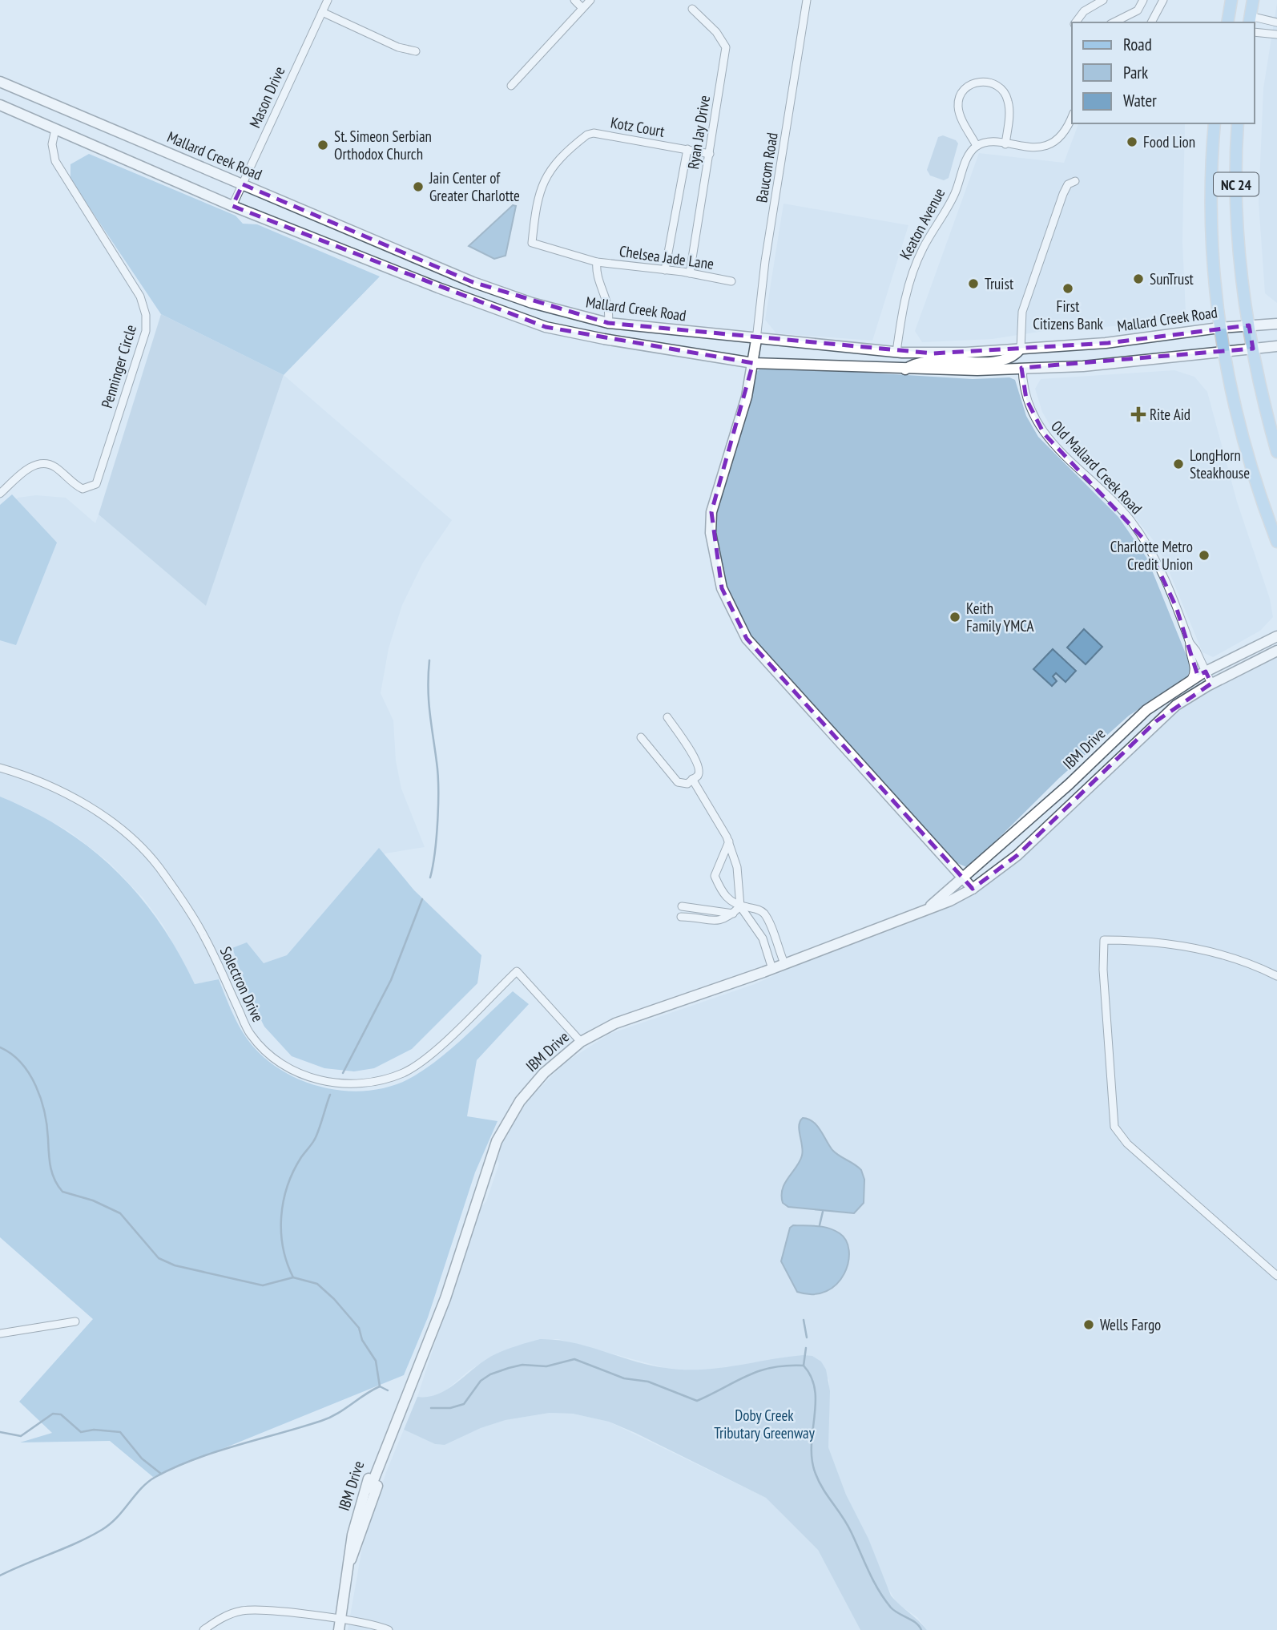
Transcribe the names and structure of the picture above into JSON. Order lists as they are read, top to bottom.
{
  "streets": {
    "main road": ["Mallard Creek Road", "NC 24", "IBM Drive"],
    "street": [
      "Mason Drive",
      "Kotz Court",
      "Ryan Jay Drive",
      "Baucom Road",
      "Keaton Avenue",
      "Chelsea Jade Lane",
      "Penninger Circle",
      "Old Mallard Creek Road",
      "Solectron Drive"
    ]
  },
  "crossings": [
    ["Mason Drive", "Mallard Creek Road"],
    ["Kotz Court", "Ryan Jay Drive"],
    ["Kotz Court", "Chelsea Jade Lane"],
    ["Ryan Jay Drive", "Chelsea Jade Lane"],
    ["Mallard Creek Road", "Baucom Road"],
    ["Mallard Creek Road", "NC 24"],
    ["Mallard Creek Road", "Keaton Avenue"],
    ["Old Mallard Creek Road", "IBM Drive"],
    ["IBM Drive", "Solectron Drive"]
  ],
  "parks": ["Doby Creek Tributary Greenway"],
  "places": {
    "other": [
      "Food Lion",
      "St. Simeon Serbian Orthodox Church",
      "Jain Center of Greater Charlotte",
      "SunTrust",
      "Truist",
      "First Citizens Bank",
      "LongHorn Steakhouse",
      "Charlotte Metro Credit Union",
      "Keith Family YMCA",
      "Wells Fargo"
    ],
    "health": ["Rite Aid"]
  },
  "legend": ["Road", "Park", "Water"]
}
